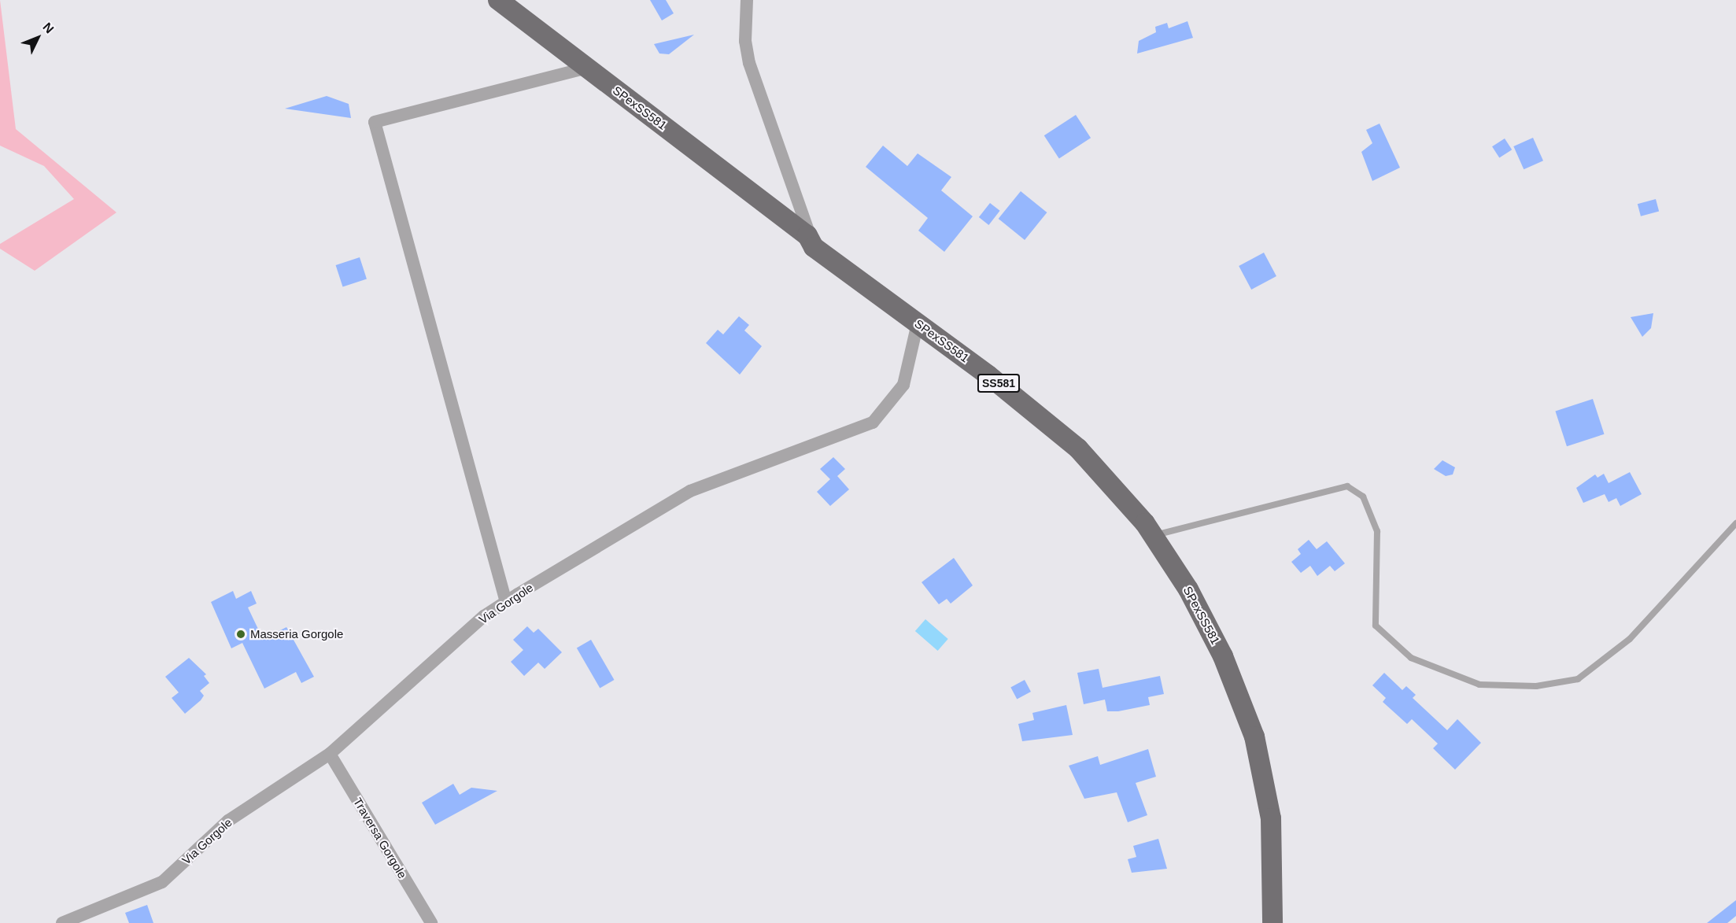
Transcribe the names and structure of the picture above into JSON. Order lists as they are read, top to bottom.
{
  "streets": {
    "main road": ["SPexSS581", "SS581"],
    "street": ["Via Gorgole", "Traversa Gorgole"]
  },
  "crossings": [
    ["SPexSS581", "Via Gorgole"],
    ["Via Gorgole", "Traversa Gorgole"]
  ],
  "places": ["Masseria Gorgole"],
  "north": "top right"
}
